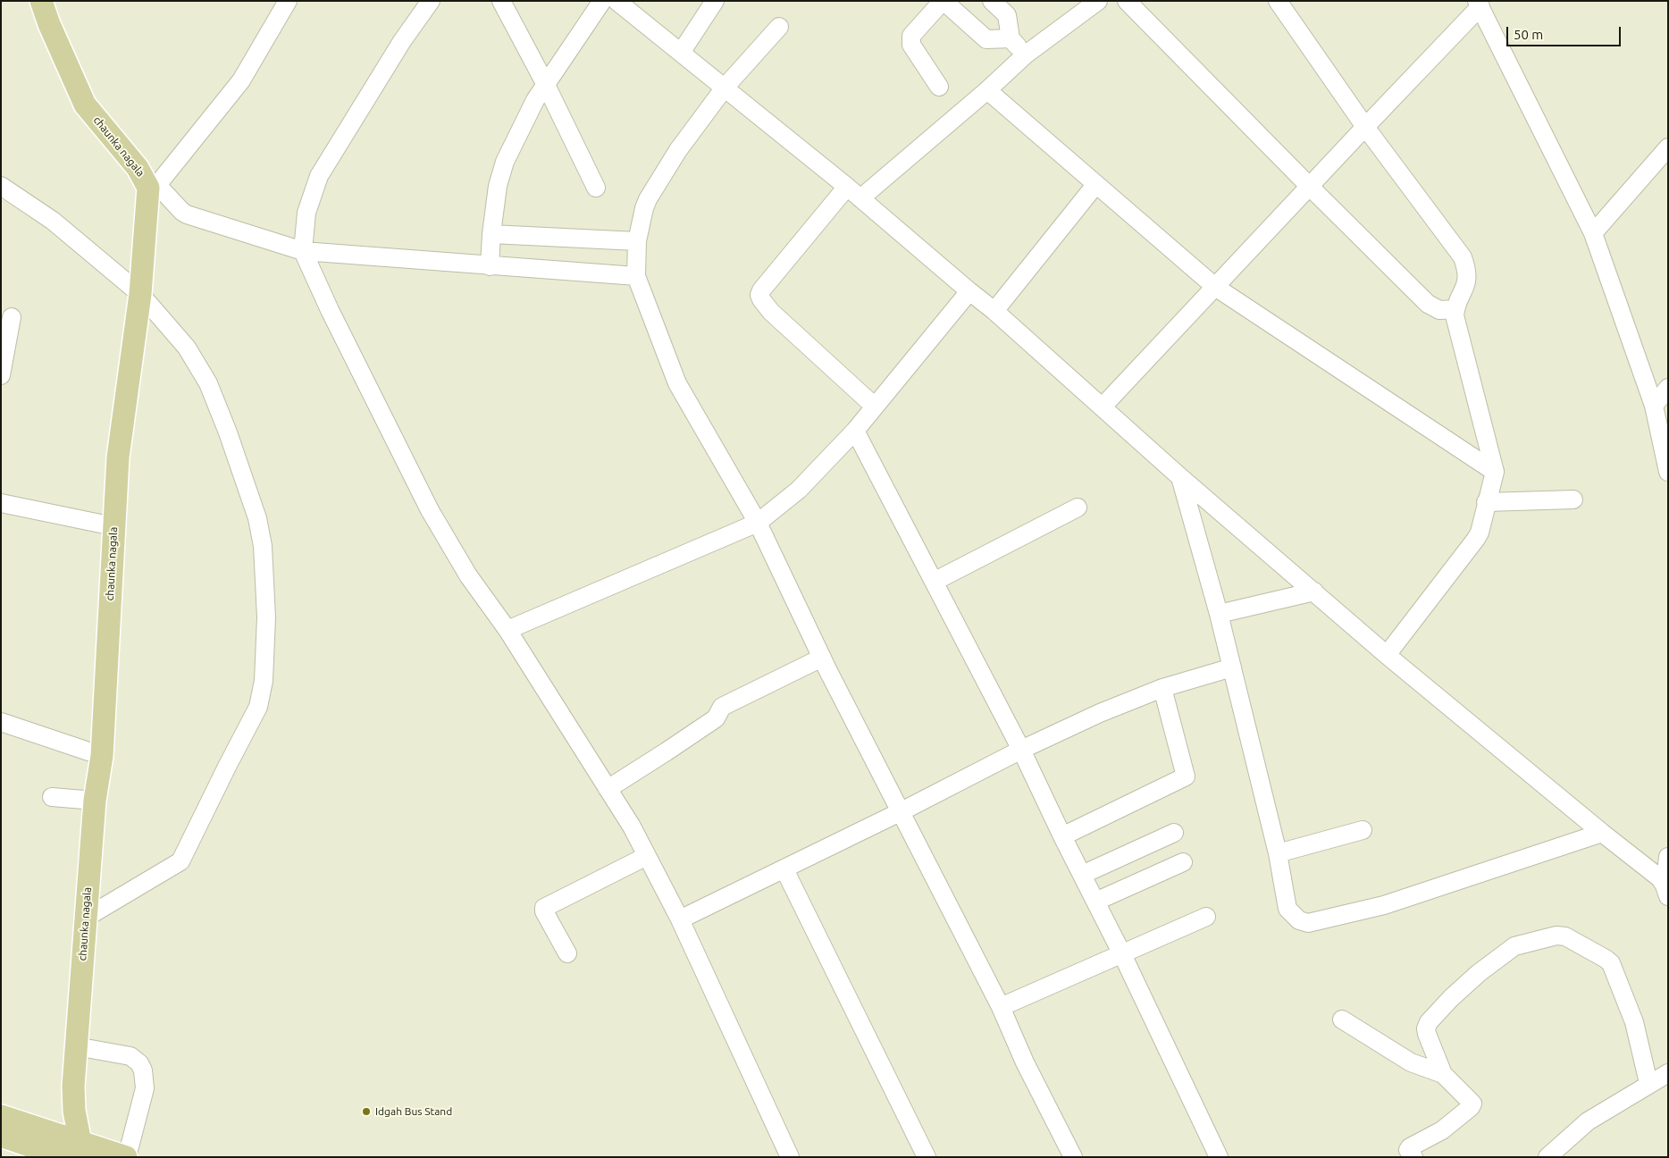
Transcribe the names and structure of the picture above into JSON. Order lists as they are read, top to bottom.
{
  "streets": {
    "main road": ["chaunka nagala"]
  },
  "places": ["Idgah Bus Stand"],
  "scale_bar": "50 m"
}
